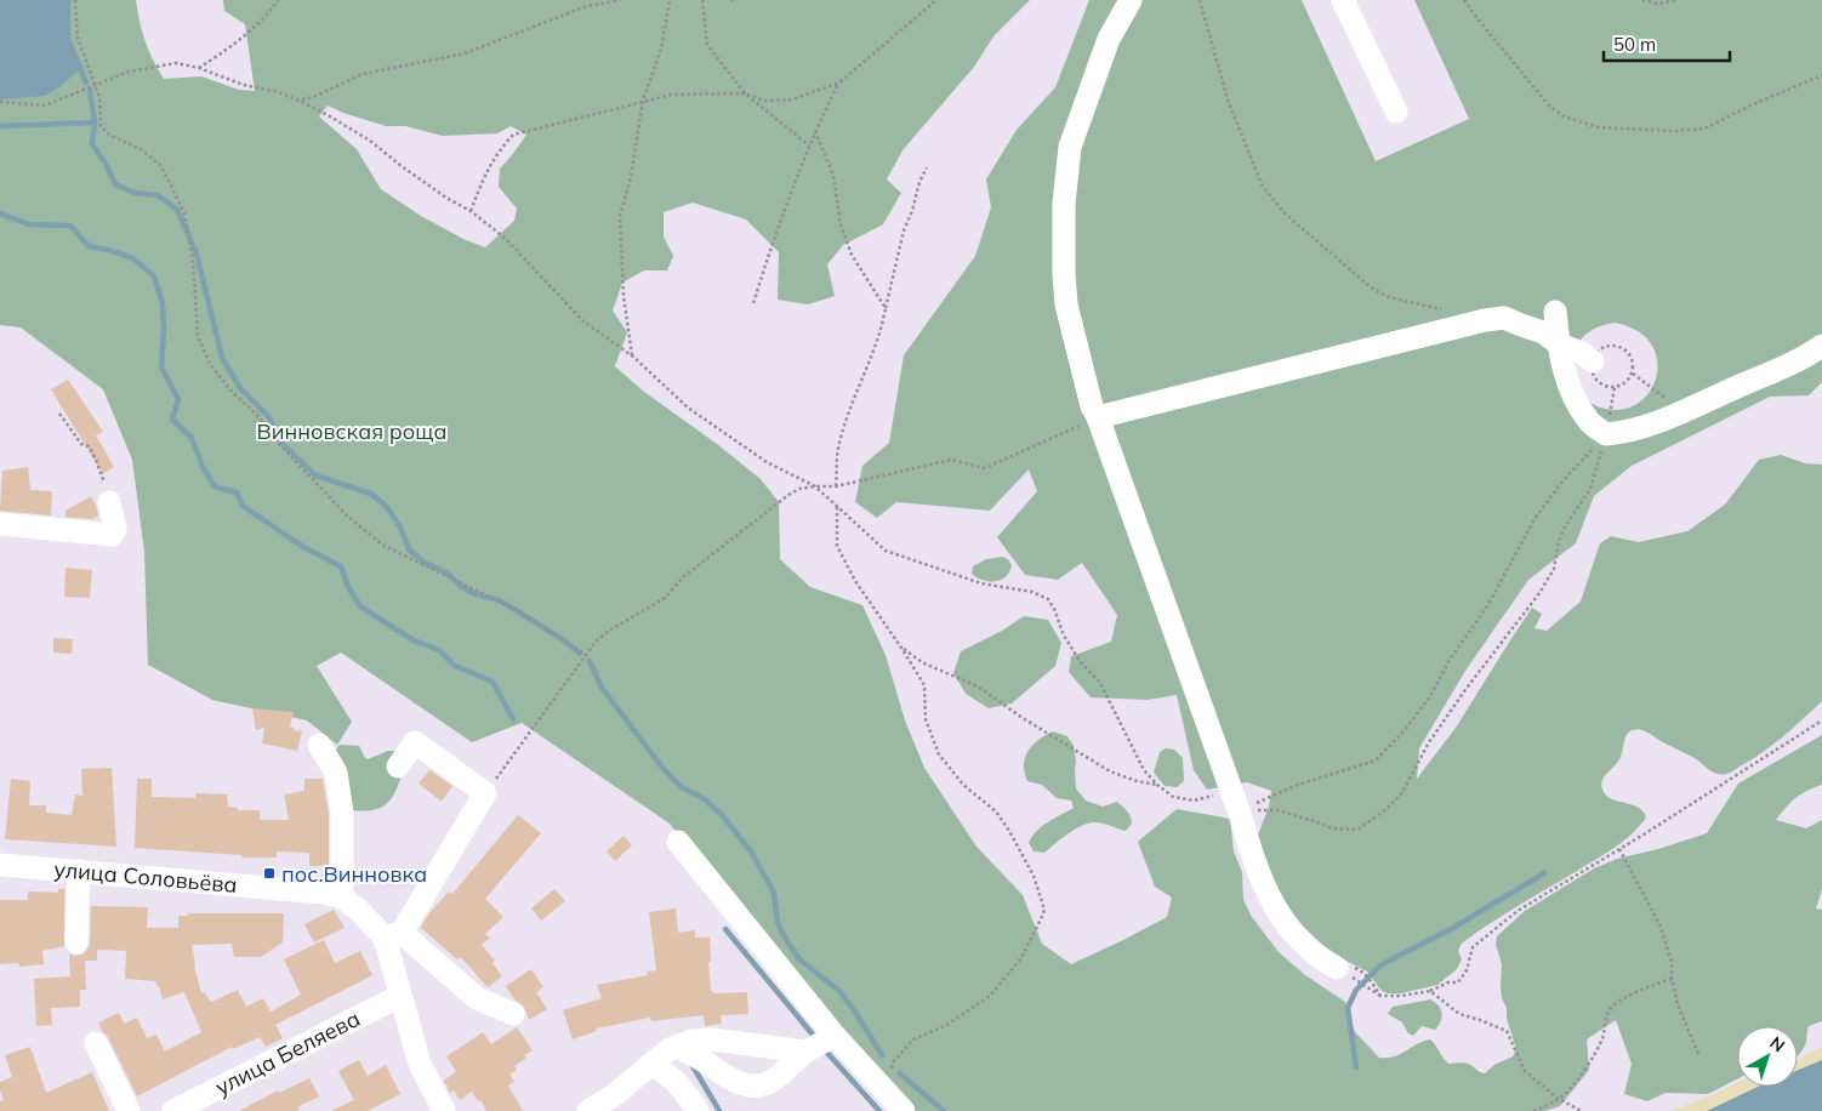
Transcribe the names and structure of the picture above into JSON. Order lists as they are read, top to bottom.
{
  "streets": {
    "street": ["улица Соловьёва", "улица Беляева"]
  },
  "parks": ["Винновская роща"],
  "places": {
    "transit": ["пос.Винновка"]
  },
  "scale_bar": "50 m",
  "north": "top right"
}
